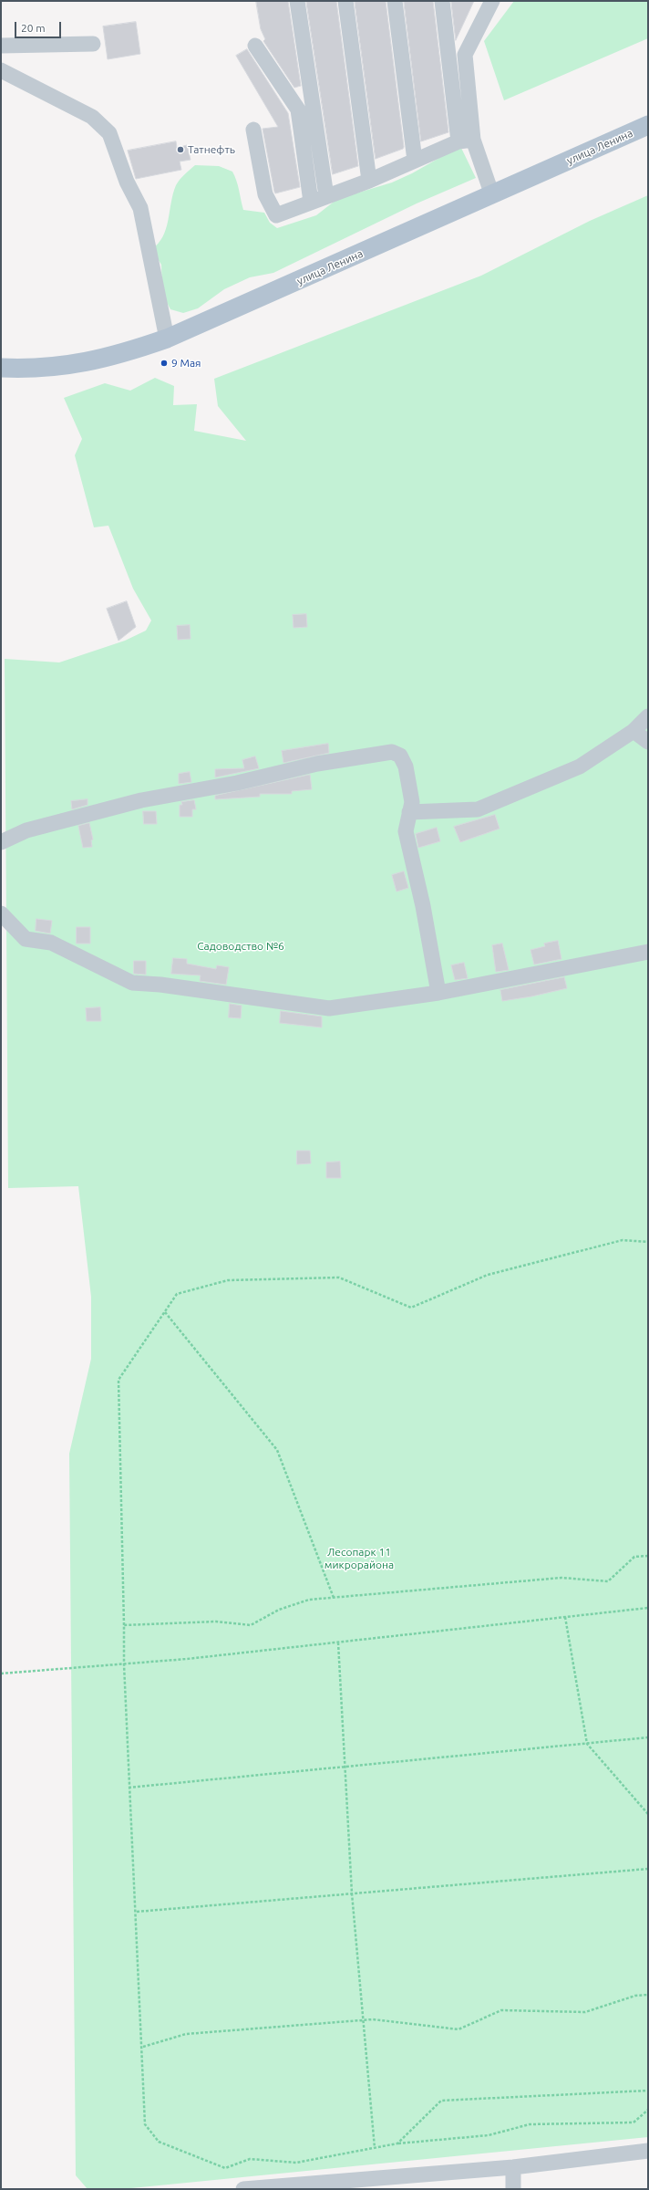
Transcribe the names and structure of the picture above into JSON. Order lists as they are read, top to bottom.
{
  "streets": {
    "main road": ["улица Ленина"]
  },
  "parks": ["Садоводство №6", "Лесопарк 11 микрорайона"],
  "places": ["Татнефть", "9 Мая"],
  "scale_bar": "20 m"
}
